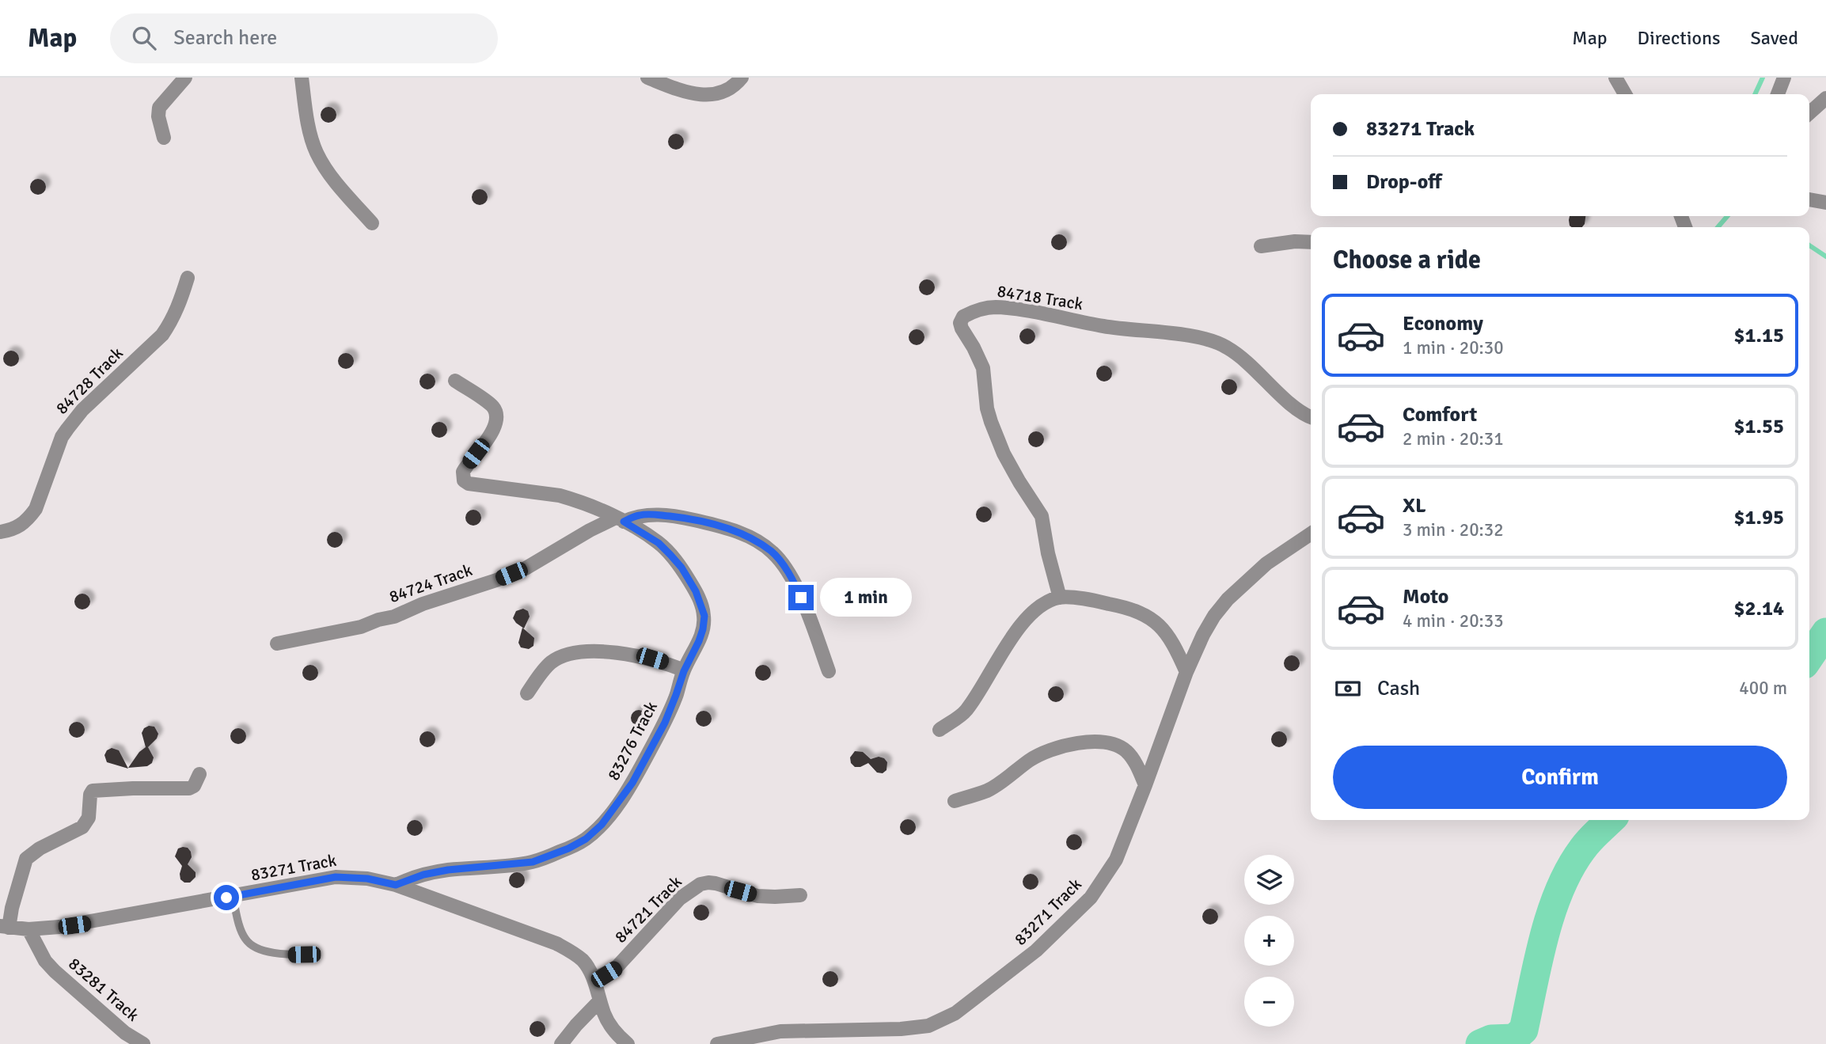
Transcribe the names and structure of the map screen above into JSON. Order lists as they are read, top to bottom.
{
  "streets": {
    "street": [
      "84718 Track",
      "84728 Track",
      "84724 Track",
      "83276 Track",
      "83271 Track",
      "84721 Track",
      "83281 Track"
    ]
  },
  "crossings": [
    ["84724 Track", "83276 Track"],
    ["83276 Track", "83271 Track"],
    ["83271 Track", "84721 Track"],
    ["83271 Track", "83281 Track"]
  ],
  "page": {
    "header": "Map",
    "search": "Search here",
    "nav": ["Map", "Directions", "Saved"],
    "banner": ["83271 Track", "Drop-off"],
    "heading": "Choose a ride",
    "list": [
      {
        "name": "Economy",
        "note": "1 min · 20:30",
        "value": "$1.15"
      },
      {
        "name": "Comfort",
        "note": "2 min · 20:31",
        "value": "$1.55"
      },
      {
        "name": "XL",
        "note": "3 min · 20:32",
        "value": "$1.95"
      },
      {
        "name": "Moto",
        "note": "4 min · 20:33",
        "value": "$2.14"
      }
    ],
    "bubble": "1 min",
    "pay": ["Cash", "400 m"],
    "buttons": "Confirm",
    "map_buttons": ["+", "−"]
  }
}
